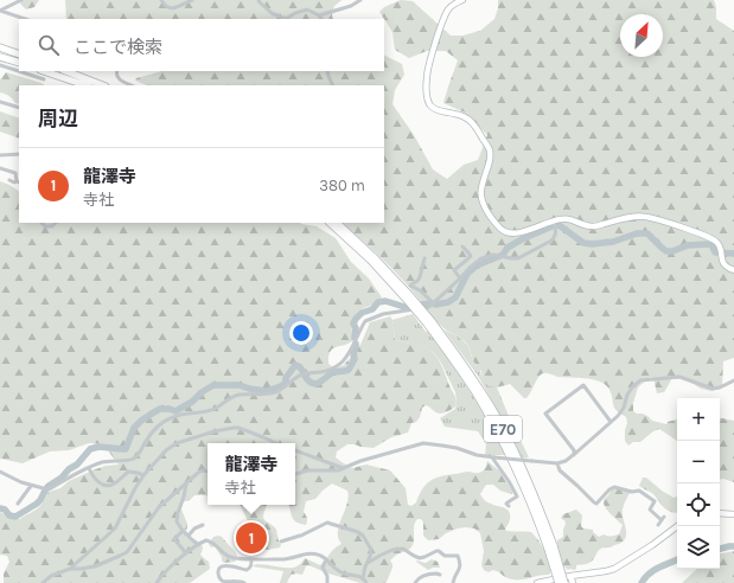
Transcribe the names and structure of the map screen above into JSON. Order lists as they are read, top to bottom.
{
  "streets": {
    "highway": ["E70"]
  },
  "north": "top right",
  "page": {
    "search": "ここで検索",
    "heading": "周辺",
    "list": [
      {
        "mark": "1",
        "name": "龍澤寺",
        "note": "寺社",
        "value": "380 m"
      }
    ],
    "map_buttons": ["+", "−"],
    "popup": ["龍澤寺", "寺社"],
    "pins": "1"
  }
}
